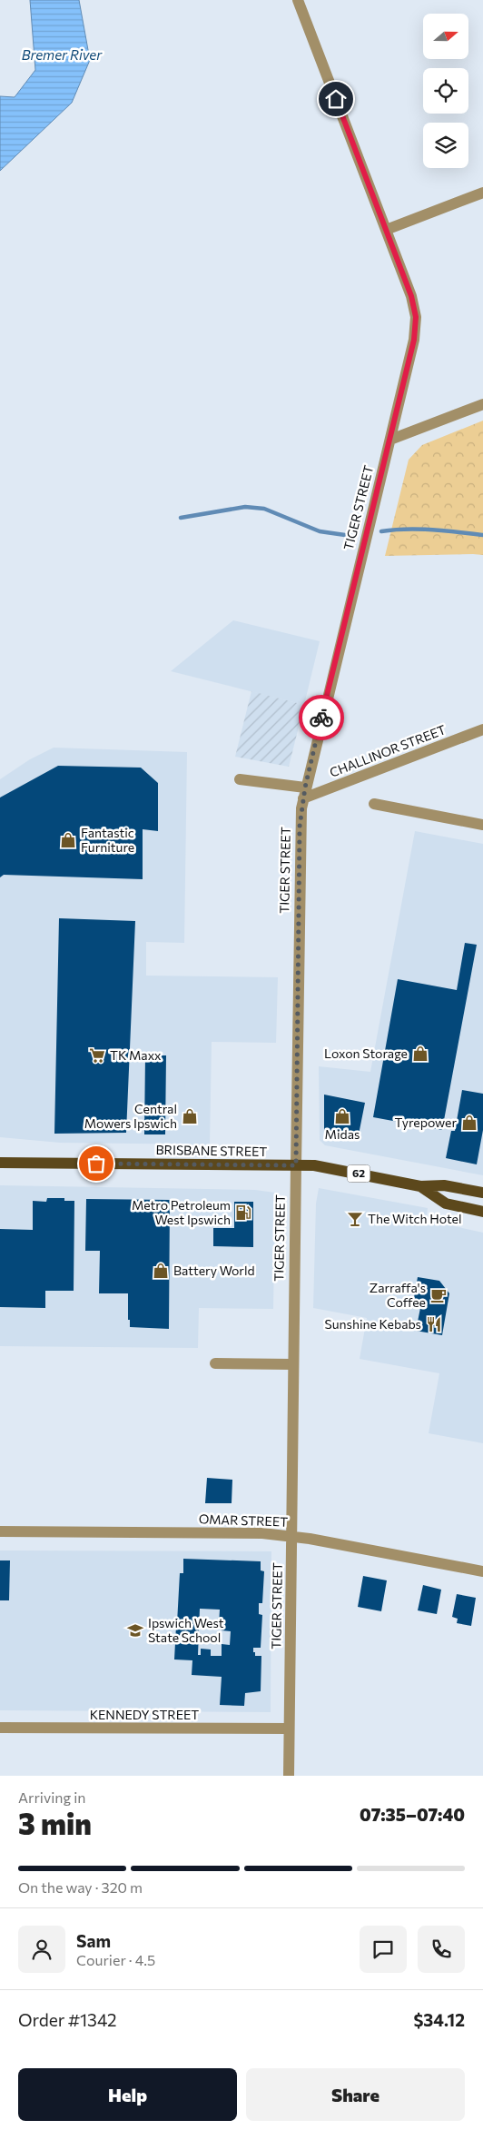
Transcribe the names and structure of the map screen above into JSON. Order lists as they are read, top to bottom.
{
  "streets": {
    "main road": ["BRISBANE STREET", "62"],
    "street": [
      "TIGER STREET",
      "CHALLINOR STREET",
      "OMAR STREET",
      "KENNEDY STREET"
    ]
  },
  "crossings": [
    ["TIGER STREET", "CHALLINOR STREET"],
    ["TIGER STREET", "BRISBANE STREET"],
    ["TIGER STREET", "OMAR STREET"],
    ["TIGER STREET", "KENNEDY STREET"]
  ],
  "water": ["Bremer River"],
  "places": {
    "shop": [
      "Fantastic Furniture",
      "Loxon Storage",
      "Central Mowers Ipswich",
      "Midas",
      "Tyrepower",
      "Battery World"
    ],
    "supermarket": ["TK Maxx"],
    "fuel station": ["Metro Petroleum West Ipswich"],
    "bar": ["The Witch Hotel"],
    "cafe": ["Zarraffa's Coffee"],
    "restaurant": ["Sunshine Kebabs"],
    "school or university": ["Ipswich West State School"]
  },
  "north": "right",
  "page": {
    "heading": ["3 min", "Arriving in", "07:35–07:40"],
    "panel": [
      "Sam",
      "Courier · 4.5",
      "Order #1342",
      "$34.12"
    ],
    "bar": "On the way · 320 m",
    "buttons": ["Help", "Share"]
  }
}
